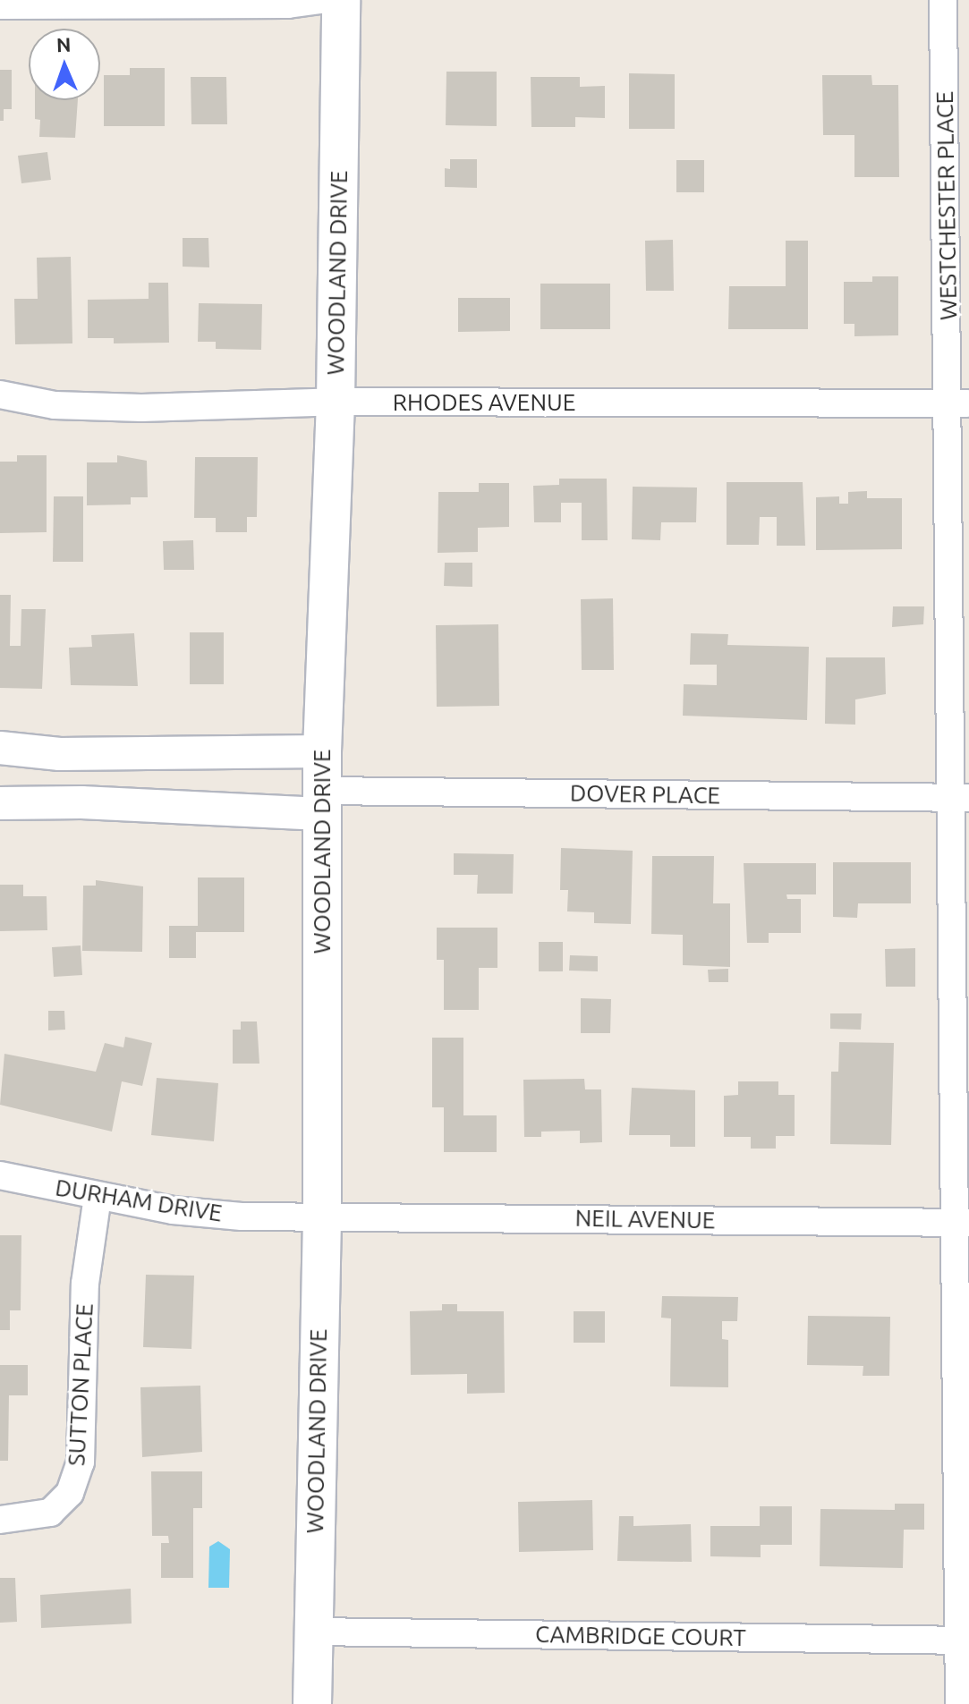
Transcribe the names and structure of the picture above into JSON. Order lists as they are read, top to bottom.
{
  "streets": {
    "main road": ["WOODLAND DRIVE"],
    "street": [
      "WESTCHESTER PLACE",
      "RHODES AVENUE",
      "DOVER PLACE",
      "DURHAM DRIVE",
      "NEIL AVENUE",
      "SUTTON PLACE",
      "CAMBRIDGE COURT"
    ]
  },
  "crossings": [
    ["WESTCHESTER PLACE", "RHODES AVENUE"],
    ["WESTCHESTER PLACE", "DOVER PLACE"],
    ["WESTCHESTER PLACE", "NEIL AVENUE"],
    ["WESTCHESTER PLACE", "CAMBRIDGE COURT"],
    ["WOODLAND DRIVE", "RHODES AVENUE"],
    ["WOODLAND DRIVE", "DOVER PLACE"],
    ["WOODLAND DRIVE", "DURHAM DRIVE"],
    ["WOODLAND DRIVE", "NEIL AVENUE"],
    ["WOODLAND DRIVE", "CAMBRIDGE COURT"],
    ["DURHAM DRIVE", "NEIL AVENUE"],
    ["DURHAM DRIVE", "SUTTON PLACE"]
  ],
  "north": "top"
}
